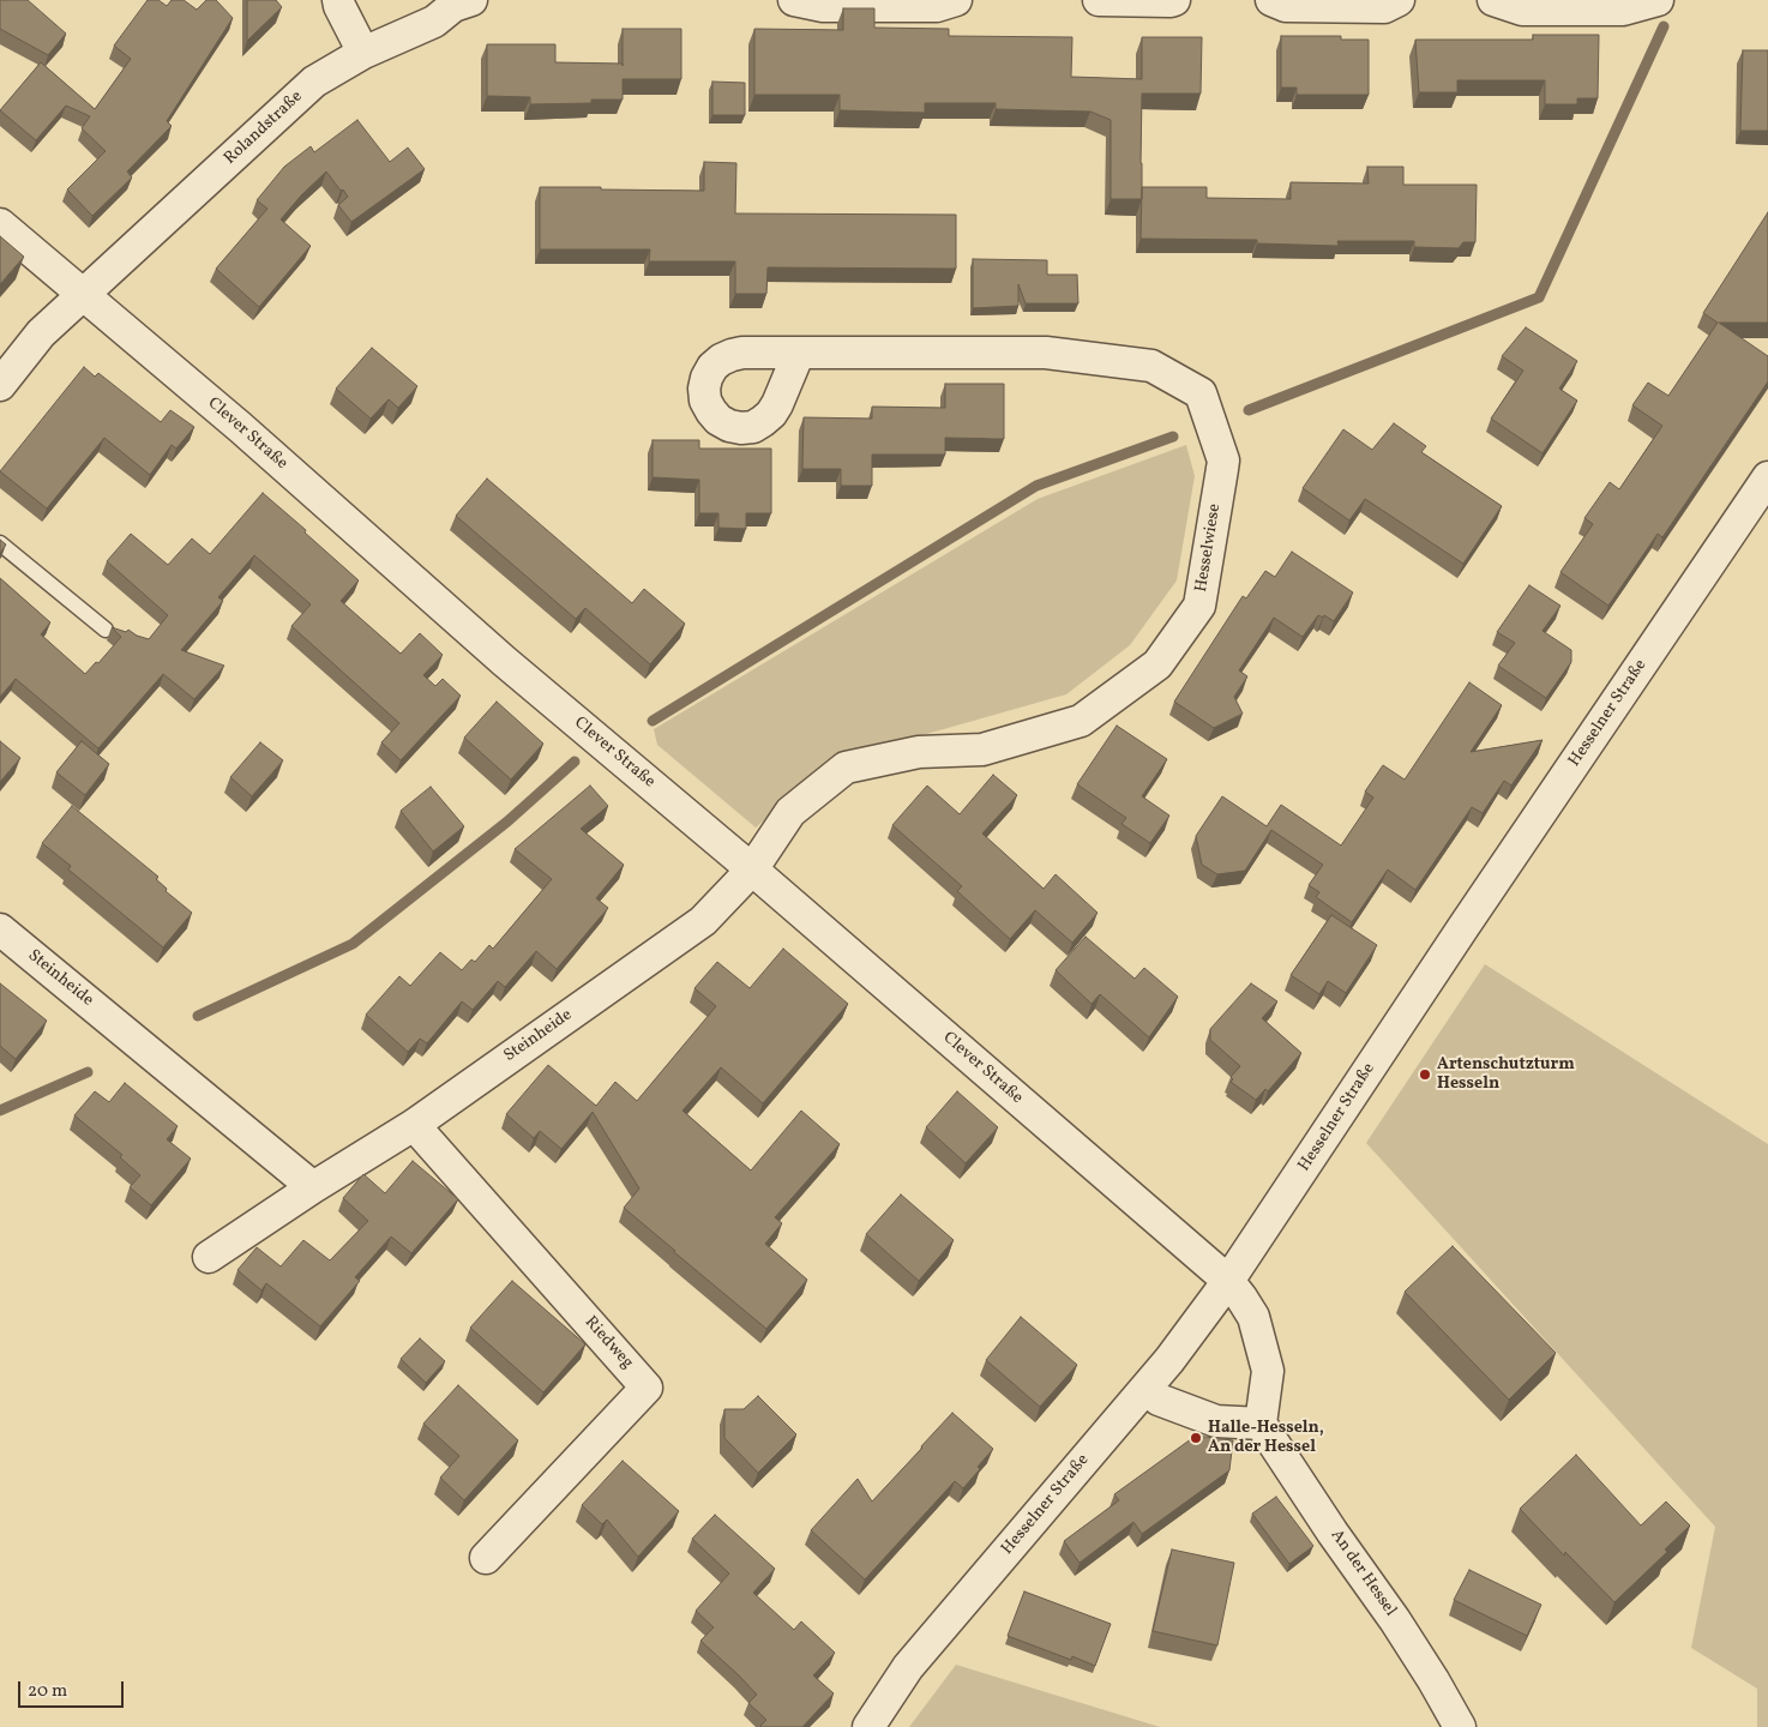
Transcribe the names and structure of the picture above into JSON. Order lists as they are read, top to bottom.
{
  "streets": {
    "street": [
      "Rolandstraße",
      "Clever Straße",
      "Hesselwiese",
      "Hesselner Straße",
      "Steinheide",
      "Riedweg",
      "An der Hessel"
    ]
  },
  "crossings": [
    ["Rolandstraße", "Clever Straße"],
    ["Clever Straße", "Hesselwiese"],
    ["Clever Straße", "Hesselner Straße"],
    ["Clever Straße", "Steinheide"],
    ["Hesselwiese", "Steinheide"],
    ["Steinheide", "Riedweg"]
  ],
  "places": ["Artenschutzturm Hesseln", "Halle-Hesseln, An der Hessel"],
  "scale_bar": "20 m"
}
